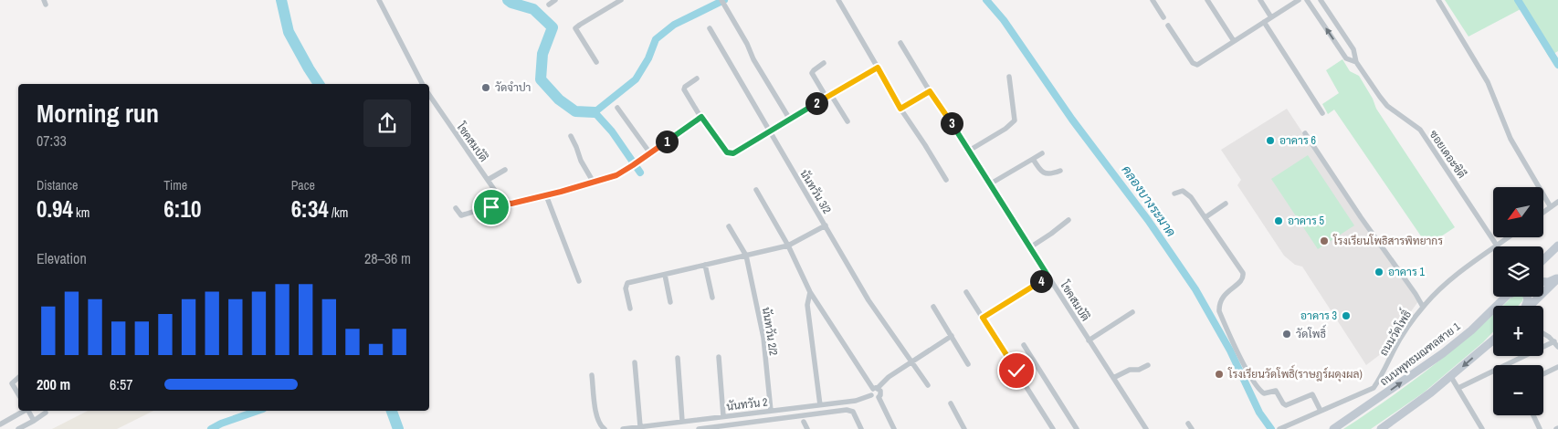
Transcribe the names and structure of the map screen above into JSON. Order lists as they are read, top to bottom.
{
  "streets": {
    "main road": ["ถนนพุทธมณฑลสาย 1"],
    "street": [
      "โชคสมบัติ",
      "ซอยเดอะซิตี",
      "นันทวัน 3/2",
      "นันทวัน 2/2",
      "ถนนวัดโพธิ์",
      "นันทวัน 2"
    ]
  },
  "crossings": [
    ["ซอยเดอะซิตี", "ถนนวัดโพธิ์"],
    ["นันทวัน 2/2", "นันทวัน 2"]
  ],
  "water": ["คลองบางระมาด"],
  "places": [
    "วัดจำปา",
    "อาคาร 6",
    "อาคาร 5",
    "โรงเรียนโพธิสารพิทยากร",
    "อาคาร 1",
    "อาคาร 3",
    "วัดโพธิ์",
    "โรงเรียนวัดโพธิ์(ราษฎร์ผดุงผล)"
  ],
  "north": "bottom left",
  "page": {
    "heading": ["Morning run", "07:33"],
    "pins": [
      "2",
      "3",
      "1",
      "4"
    ],
    "stats": [
      ["Distance", "0.94 km"],
      ["Time", "6:10"],
      ["Pace", "6:34 /km"]
    ],
    "map_buttons": ["+", "−"],
    "chart": ["Elevation", "28–36 m"],
    "list": [
      {
        "name": "200 m",
        "note": "6:57"
      }
    ]
  }
}
